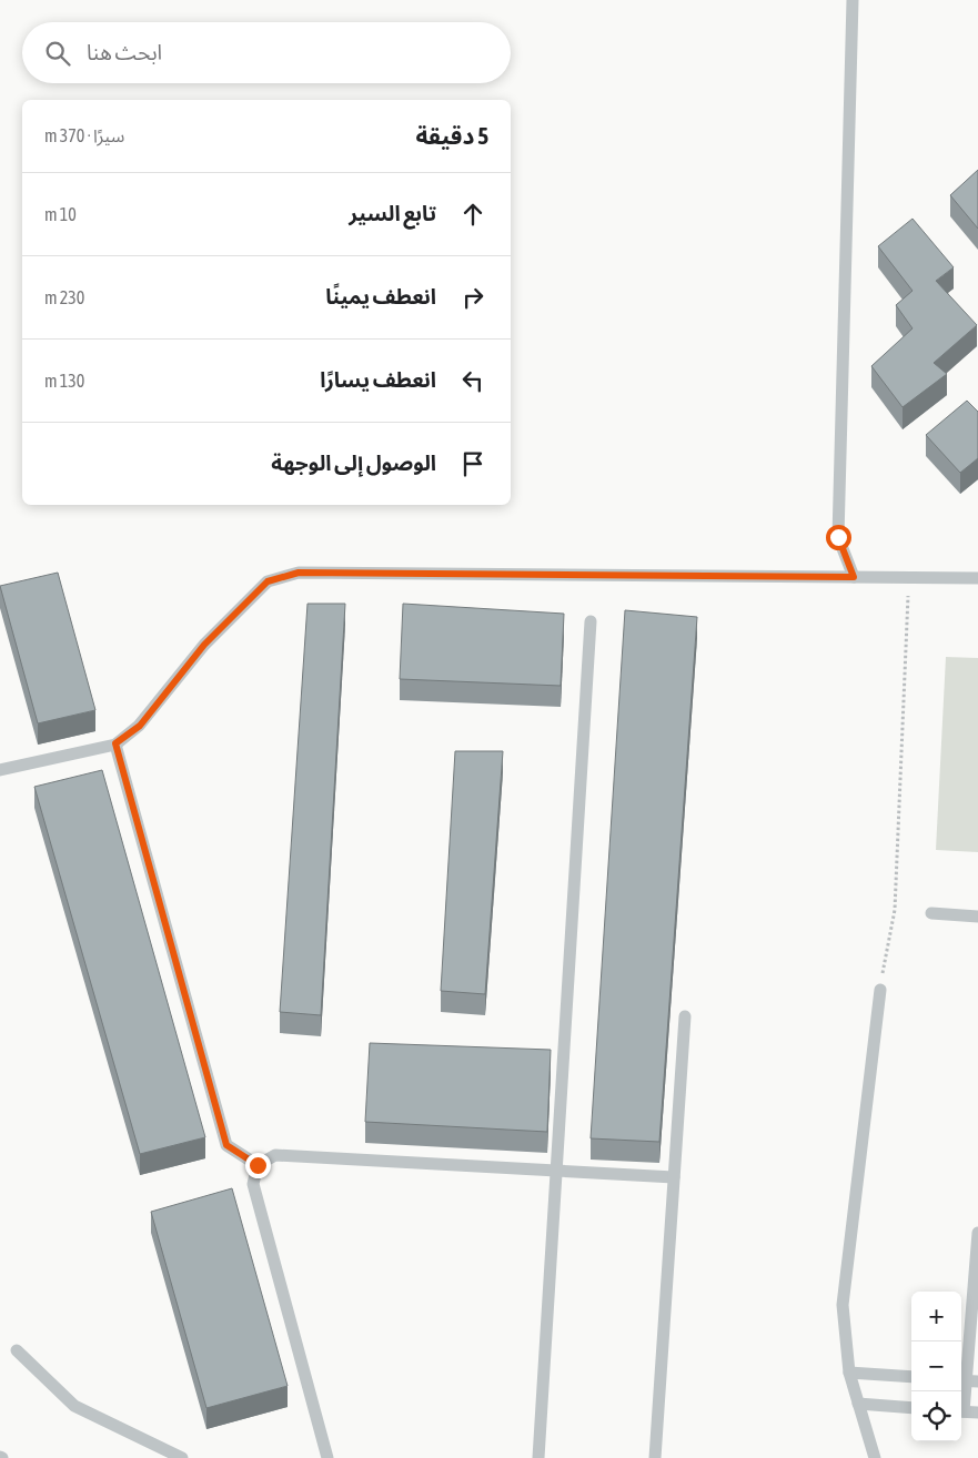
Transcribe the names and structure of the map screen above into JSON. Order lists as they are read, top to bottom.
{
  "page": {
    "search": "ابحث هنا",
    "heading": ["5 دقيقة", "سيرًا · 370 m"],
    "list": [
      ["تابع السير", "10 m"],
      ["انعطف يمينًا", "230 m"],
      ["انعطف يسارًا", "130 m"],
      "الوصول إلى الوجهة"
    ],
    "map_buttons": ["+", "−"]
  }
}
